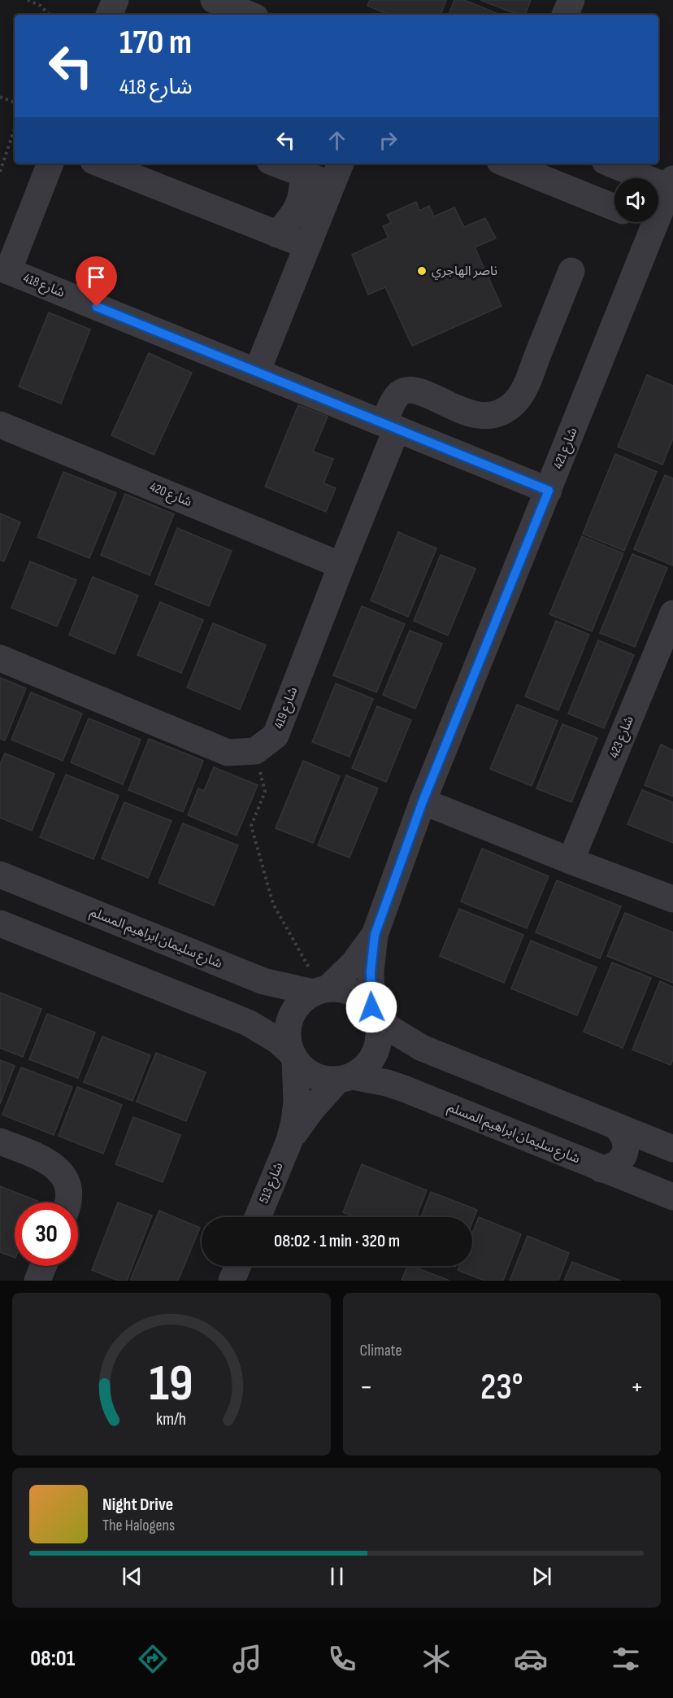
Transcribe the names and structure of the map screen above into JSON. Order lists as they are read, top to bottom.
{
  "streets": {
    "street": [
      "شارع 418",
      "شارع 421",
      "شارع 420",
      "شارع 419",
      "شارع 423",
      "شارع سليمان ابراهيم المسلم",
      "شارع 513"
    ]
  },
  "crossings": [
    ["شارع 418", "شارع 421"],
    ["شارع 418", "شارع 419"],
    ["شارع 421", "شارع سليمان ابراهيم المسلم"],
    ["شارع 421", "شارع 513"],
    ["شارع 420", "شارع 419"],
    ["شارع سليمان ابراهيم المسلم", "شارع 513"]
  ],
  "places": ["ناصر الهاجري"],
  "page": {
    "turn": ["170 m", "شارع 418"],
    "limit": "30",
    "trip": "08:02 · 1 min · 320 m",
    "tile": "Climate",
    "heat": ["−", "23°", "+"],
    "song": ["Night Drive", "The Halogens"],
    "tabs": "08:01",
    "gauge": ["19", "km/h"]
  }
}
